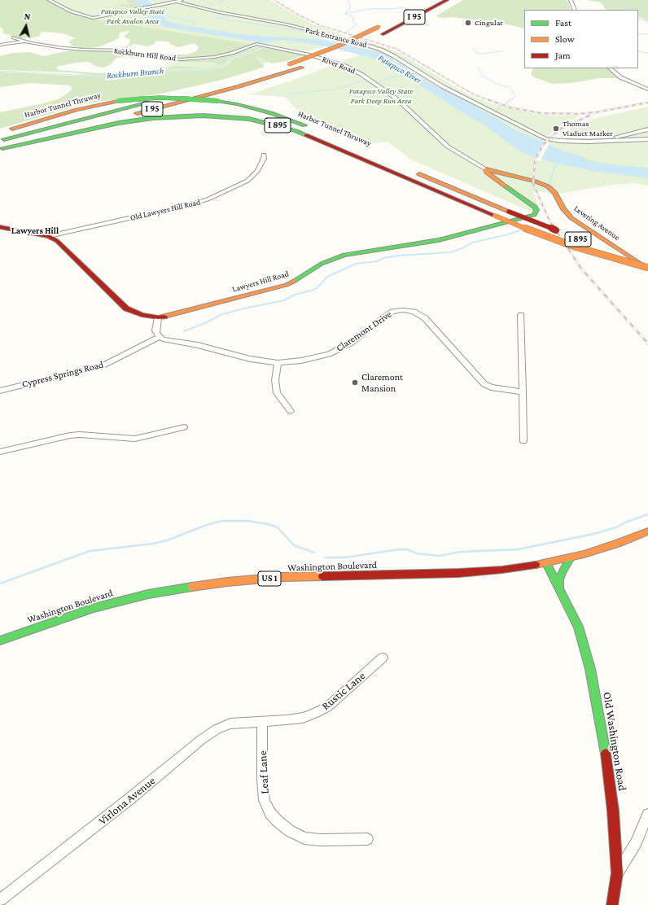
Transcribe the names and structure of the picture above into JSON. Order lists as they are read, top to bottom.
{
  "streets": {
    "main road": [
      "I 95",
      "Harbor Tunnel Thruway",
      "I 895",
      "Levering Avenue",
      "Lawyers Hill Road",
      "Washington Boulevard",
      "US 1",
      "Old Washington Road"
    ],
    "street": [
      "Park Entrance Road",
      "Rockburn Hill Road",
      "River Road",
      "Old Lawyers Hill Road",
      "Claremont Drive",
      "Cypress Springs Road",
      "Rustic Lane",
      "Leaf Lane",
      "Virlona Avenue"
    ]
  },
  "crossings": [
    ["I 95", "Harbor Tunnel Thruway"],
    ["Rockburn Hill Road", "River Road"],
    ["River Road", "Levering Avenue"],
    ["River Road", "Lawyers Hill Road"],
    ["Harbor Tunnel Thruway", "Levering Avenue"],
    ["Old Lawyers Hill Road", "Lawyers Hill Road"],
    ["Levering Avenue", "Lawyers Hill Road"],
    ["Claremont Drive", "Cypress Springs Road"],
    ["Washington Boulevard", "Old Washington Road"],
    ["Rustic Lane", "Leaf Lane"],
    ["Rustic Lane", "Virlona Avenue"],
    ["Leaf Lane", "Virlona Avenue"]
  ],
  "districts": ["Lawyers Hill"],
  "water": ["Patapsco River", "Rockburn Branch"],
  "parks": ["Patapsco Valley State Park Avalon Area", "Patapsco Valley State Park Deep Run Area"],
  "places": ["Cingular", "Thomas Viaduct Marker", "Claremont Mansion"],
  "legend": ["Fast", "Slow", "Jam"],
  "north": "top"
}
